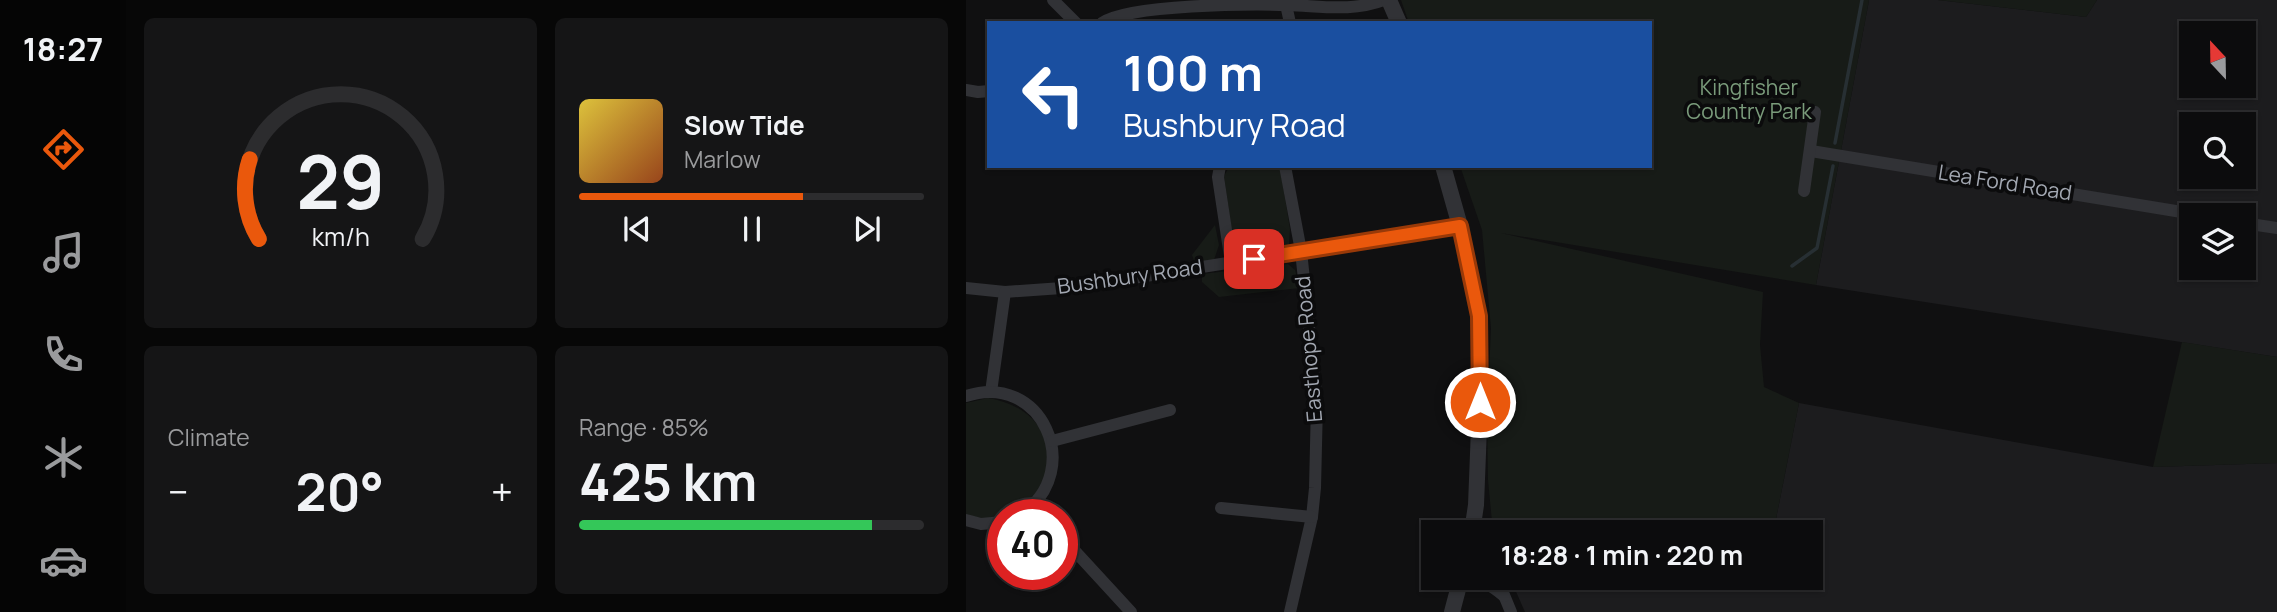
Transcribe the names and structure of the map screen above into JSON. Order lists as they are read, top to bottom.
{
  "streets": {
    "street": ["Lea Ford Road", "Bushbury Road", "Easthope Road"]
  },
  "crossings": [
    ["Bushbury Road", "Easthope Road"]
  ],
  "parks": ["Kingfisher Country Park"],
  "north": "top",
  "page": {
    "tabs": "18:27",
    "turn": ["100 m", "Bushbury Road"],
    "song": ["Slow Tide", "Marlow"],
    "tile": [
      "Climate",
      ["Range · 85%", "425 km"]
    ],
    "heat": ["−", "20°", "+"],
    "limit": "40",
    "trip": "18:28 · 1 min · 220 m",
    "gauge": ["29", "km/h"]
  }
}
